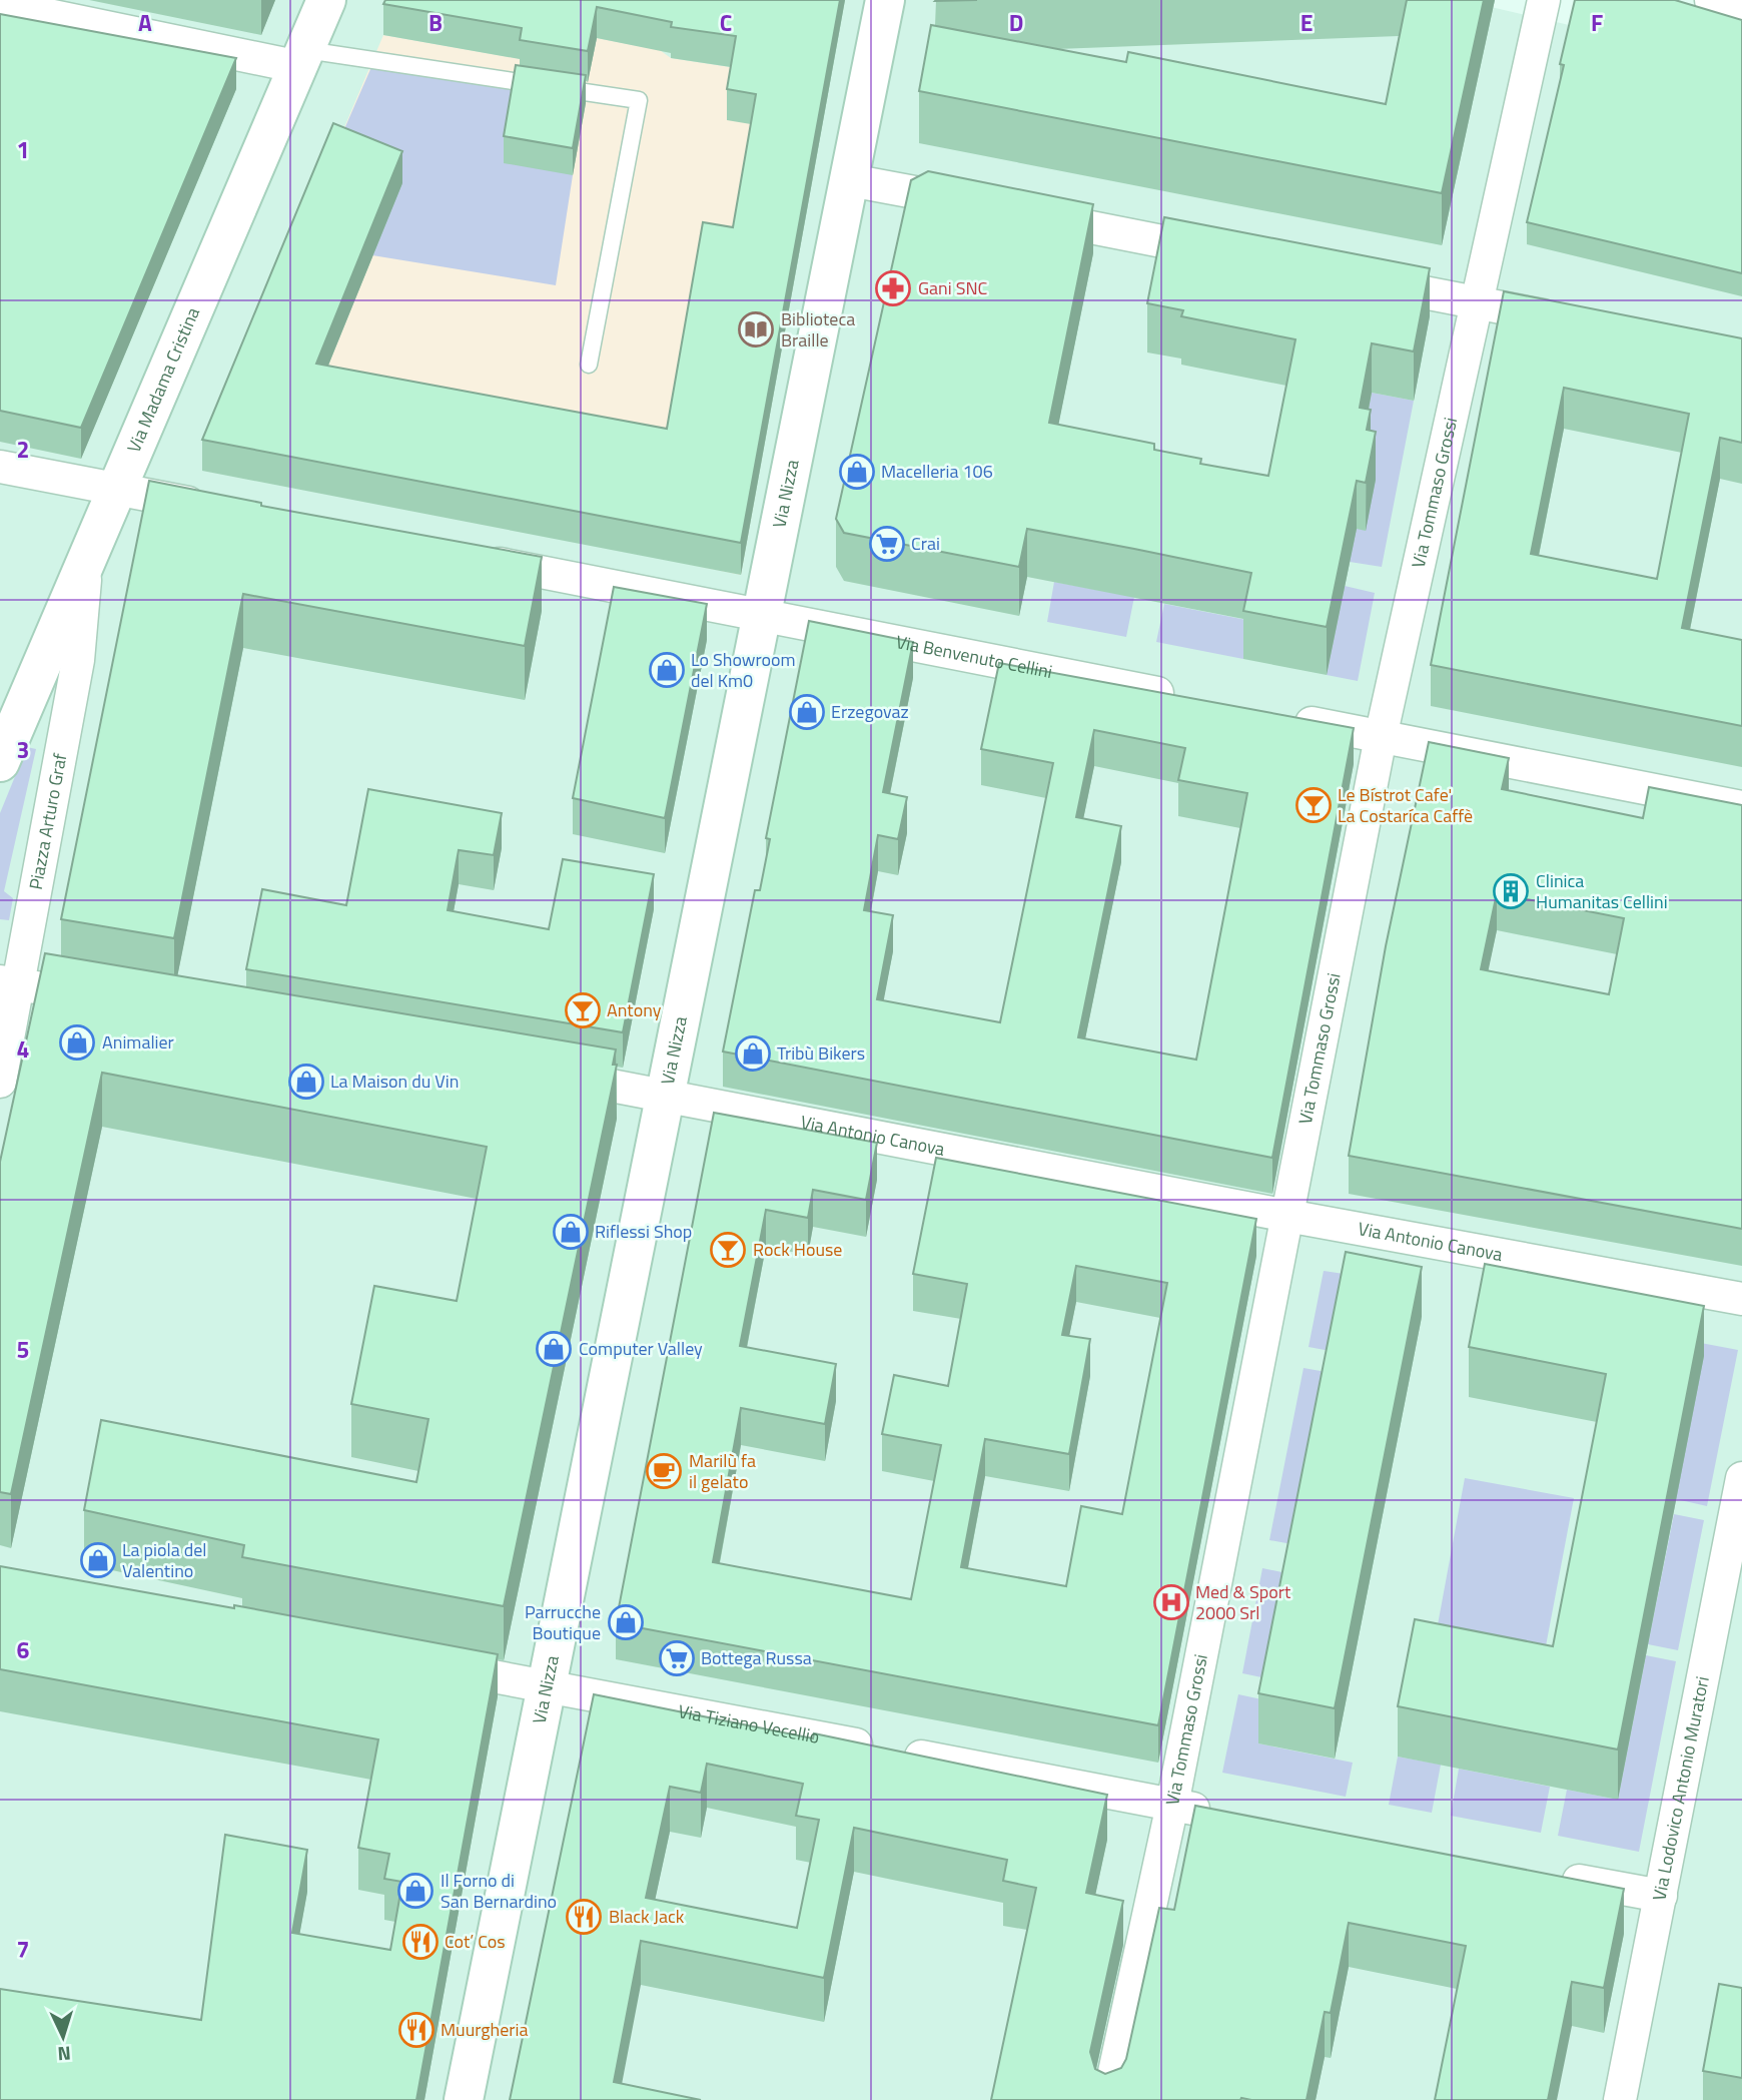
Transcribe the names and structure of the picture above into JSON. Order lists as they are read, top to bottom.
{
  "streets": {
    "street": [
      "Via Madama Cristina",
      "Via Tommaso Grossi",
      "Via Nizza",
      "Via Benvenuto Cellini",
      "Piazza Arturo Graf",
      "Via Antonio Canova",
      "Via Tiziano Vecellio",
      "Via Lodovico Antonio Muratori"
    ]
  },
  "crossings": [
    ["Via Madama Cristina", "Piazza Arturo Graf"],
    ["Via Tommaso Grossi", "Via Antonio Canova"],
    ["Via Tommaso Grossi", "Via Tiziano Vecellio"],
    ["Via Nizza", "Via Benvenuto Cellini"],
    ["Via Nizza", "Via Antonio Canova"],
    ["Via Nizza", "Via Tiziano Vecellio"]
  ],
  "places": {
    "pharmacy": ["Gani SNC"],
    "library": ["Biblioteca Braille"],
    "shop": [
      "Macelleria 106",
      "Lo Showroom del Km0",
      "Erzegovaz",
      "Animalier",
      "Tribù Bikers",
      "La Maison du Vin",
      "Riflessi Shop",
      "Computer Valley",
      "La piola del Valentino",
      "Parrucche Boutique",
      "Il Forno di San Bernardino"
    ],
    "supermarket": ["Crai", "Bottega Russa"],
    "bar": ["Le Bístrot Cafe' La Costaríca Caffè", "Antony", "Rock House"],
    "building": ["Clinica Humanitas Cellini"],
    "cafe": ["Marilù fa il gelato"],
    "hospital": ["Med & Sport 2000 Srl"],
    "restaurant": ["Black Jack", "Cot’ Cos", "Muurgheria"]
  },
  "north": "bottom",
  "grid": {
    "columns": [
      "A",
      "B",
      "C",
      "D",
      "E",
      "F"
    ],
    "rows": [
      "1",
      "2",
      "3",
      "4",
      "5",
      "6",
      "7"
    ]
  }
}
